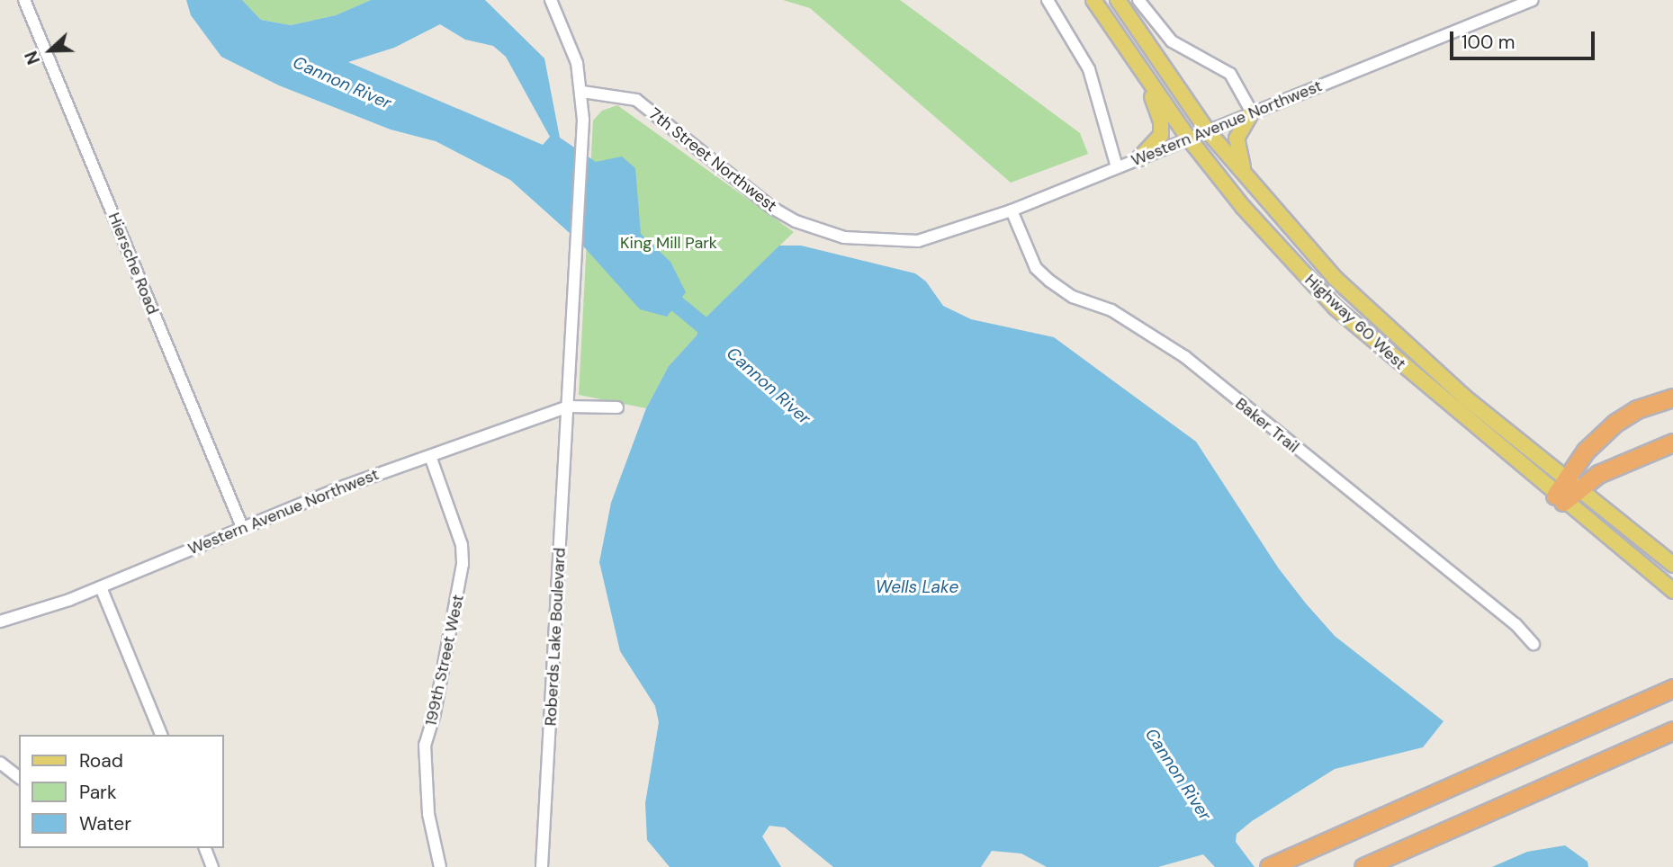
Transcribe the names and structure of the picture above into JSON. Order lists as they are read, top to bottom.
{
  "streets": {
    "main road": ["Highway 60 West"],
    "street": [
      "Western Avenue Northwest",
      "7th Street Northwest",
      "Hiersche Road",
      "Baker Trail",
      "Roberds Lake Boulevard",
      "199th Street West"
    ]
  },
  "crossings": [
    ["Western Avenue Northwest", "7th Street Northwest"],
    ["Western Avenue Northwest", "Hiersche Road"],
    ["Western Avenue Northwest", "Highway 60 West"],
    ["Western Avenue Northwest", "Baker Trail"],
    ["Western Avenue Northwest", "Roberds Lake Boulevard"],
    ["Western Avenue Northwest", "199th Street West"]
  ],
  "water": ["Cannon River", "Wells Lake"],
  "parks": ["King Mill Park"],
  "legend": ["Road", "Park", "Water"],
  "scale_bar": "100 m",
  "north": "left"
}
